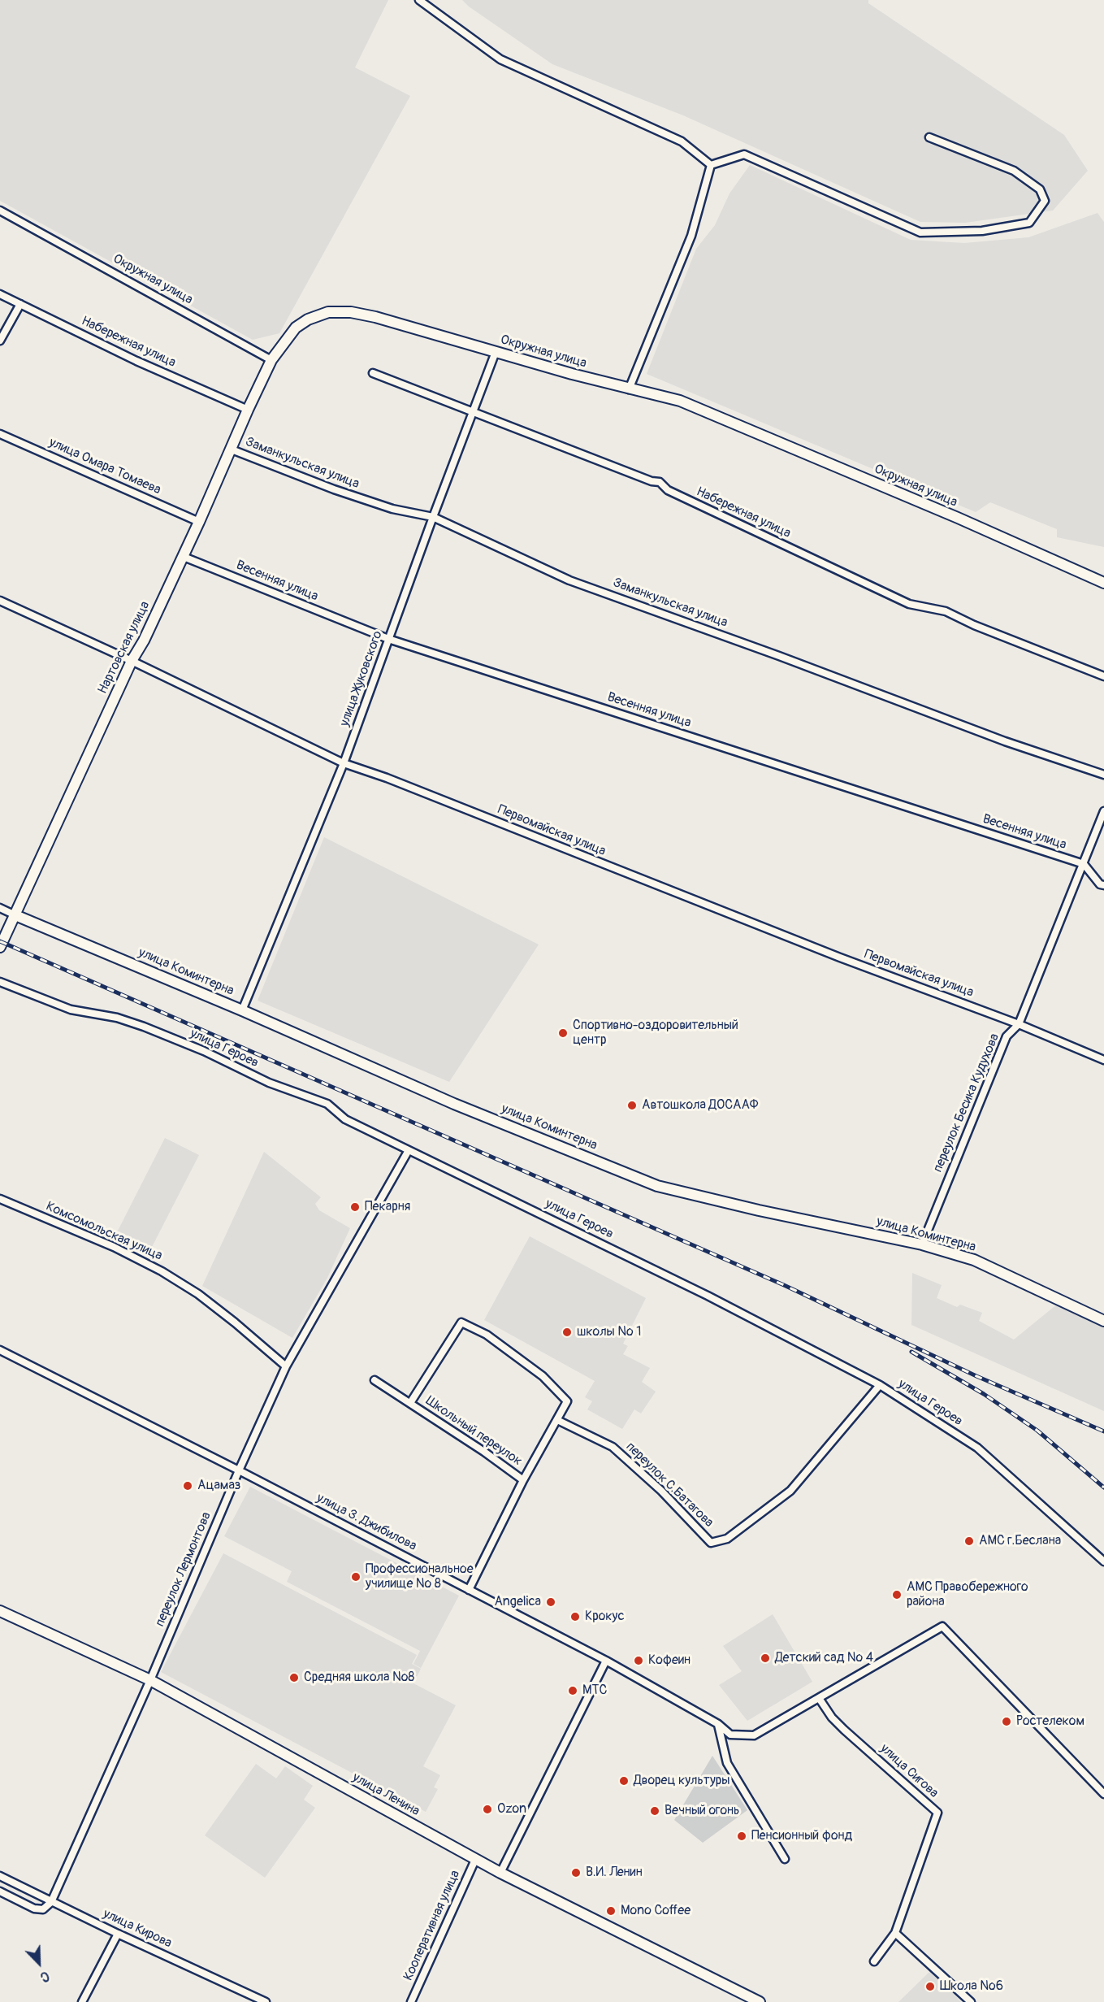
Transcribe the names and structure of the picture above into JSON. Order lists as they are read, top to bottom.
{
  "streets": {
    "street": [
      "Окружная улица",
      "Набережная улица",
      "Заманкульская улица",
      "улица Омара Томаева",
      "Весенняя улица",
      "Нартовская улица",
      "улица Жуковского",
      "Первомайская улица",
      "улица Коминтерна",
      "улица Героев",
      "переулок Бесика Кудухова",
      "Комсомольская улица",
      "Школьный переулок",
      "переулок С.Батагова",
      "улица З. Джибилова",
      "переулок Лермонтова",
      "улица Сигова",
      "улица Ленина",
      "Кооперативная улица",
      "улица Кирова"
    ]
  },
  "crossings": [
    ["Окружная улица", "Нартовская улица"],
    ["Окружная улица", "улица Жуковского"],
    ["Набережная улица", "Нартовская улица"],
    ["Набережная улица", "улица Жуковского"],
    ["Заманкульская улица", "Нартовская улица"],
    ["Заманкульская улица", "улица Жуковского"],
    ["улица Омара Томаева", "Нартовская улица"],
    ["Весенняя улица", "Нартовская улица"],
    ["Весенняя улица", "улица Жуковского"],
    ["Весенняя улица", "переулок Бесика Кудухова"],
    ["Нартовская улица", "Первомайская улица"],
    ["Нартовская улица", "улица Коминтерна"],
    ["улица Жуковского", "Первомайская улица"],
    ["улица Жуковского", "улица Коминтерна"],
    ["Первомайская улица", "переулок Бесика Кудухова"],
    ["улица Коминтерна", "переулок Бесика Кудухова"],
    ["улица Героев", "переулок С.Батагова"],
    ["улица Героев", "переулок Лермонтова"],
    ["Комсомольская улица", "переулок Лермонтова"],
    ["Школьный переулок", "переулок С.Батагова"],
    ["Школьный переулок", "улица З. Джибилова"],
    ["улица З. Джибилова", "переулок Лермонтова"],
    ["улица З. Джибилова", "улица Сигова"],
    ["переулок Лермонтова", "улица Ленина"],
    ["переулок Лермонтова", "улица Кирова"],
    ["улица Ленина", "Кооперативная улица"]
  ],
  "places": [
    "Спортивно-оздоровительный центр",
    "Автошкола ДОСААФ",
    "Пекарня",
    "школы № 1",
    "Ацамаз",
    "АМС г.Беслана",
    "Профессиональное училище № 8",
    "АМС Правобережного района",
    "Angelica",
    "Крокус",
    "Детский сад № 4",
    "Кофеин",
    "Средняя школа №8",
    "МТС",
    "Ростелеком",
    "Дворец культуры",
    "Ozon",
    "Вечный огонь",
    "Пенсионный фонд",
    "В.И. Ленин",
    "Mono Coffee",
    "Школа №6"
  ],
  "north": "bottom right"
}
